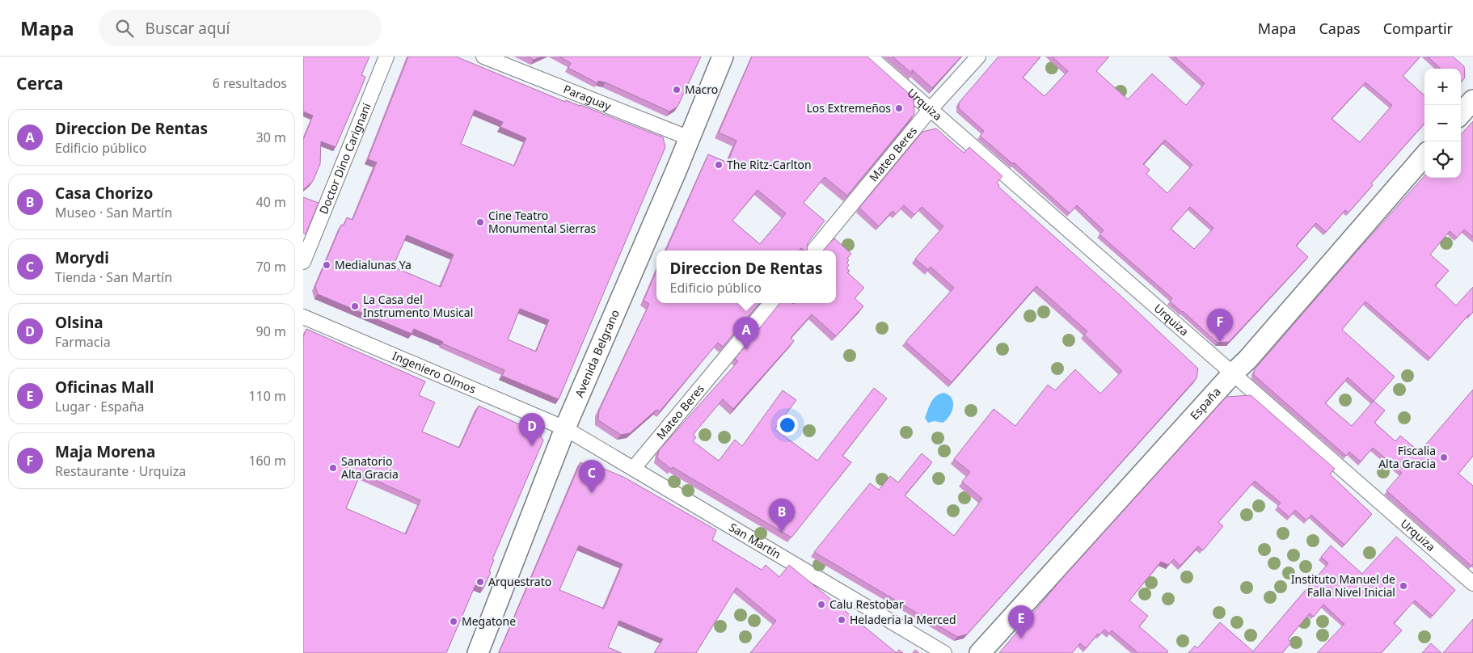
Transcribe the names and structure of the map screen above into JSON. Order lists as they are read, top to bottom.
{
  "streets": {
    "street": [
      "Paraguay",
      "Urquiza",
      "Mateo Beres",
      "Doctor Dino Carignani",
      "Avenida Belgrano",
      "Ingeniero Olmos",
      "España",
      "San Martín"
    ]
  },
  "crossings": [
    ["Paraguay", "Avenida Belgrano"],
    ["Urquiza", "Mateo Beres"],
    ["Urquiza", "España"],
    ["Mateo Beres", "San Martín"],
    ["Avenida Belgrano", "Ingeniero Olmos"],
    ["Avenida Belgrano", "San Martín"],
    ["Ingeniero Olmos", "San Martín"]
  ],
  "places": [
    "Macro",
    "Los Extremeños",
    "The Ritz-Carlton",
    "Cine Teatro Monumental Sierras",
    "Medialunas Ya",
    "La Casa del Instrumento Musical",
    "Fiscalia Alta Gracia",
    "Sanatorio Alta Gracia",
    "Arquestrato",
    "Instituto Manuel de Falla Nivel Inicial",
    "Calu Restobar",
    "Heladeria la Merced",
    "Megatone"
  ],
  "page": {
    "header": "Mapa",
    "search": "Buscar aquí",
    "nav": ["Mapa", "Capas", "Compartir"],
    "heading": ["Cerca", "6 resultados"],
    "map_buttons": ["+", "−"],
    "list": [
      {
        "mark": "A",
        "name": "Direccion De Rentas",
        "note": "Edificio público",
        "value": "30 m"
      },
      {
        "mark": "B",
        "name": "Casa Chorizo",
        "note": "Museo · San Martín",
        "value": "40 m"
      },
      {
        "mark": "C",
        "name": "Morydi",
        "note": "Tienda · San Martín",
        "value": "70 m"
      },
      {
        "mark": "D",
        "name": "Olsina",
        "note": "Farmacia",
        "value": "90 m"
      },
      {
        "mark": "E",
        "name": "Oficinas Mall",
        "note": "Lugar · España",
        "value": "110 m"
      },
      {
        "mark": "F",
        "name": "Maja Morena",
        "note": "Restaurante · Urquiza",
        "value": "160 m"
      }
    ],
    "popup": ["Direccion De Rentas", "Edificio público"],
    "pins": [
      "F",
      "A",
      "D",
      "C",
      "B",
      "E"
    ]
  }
}
